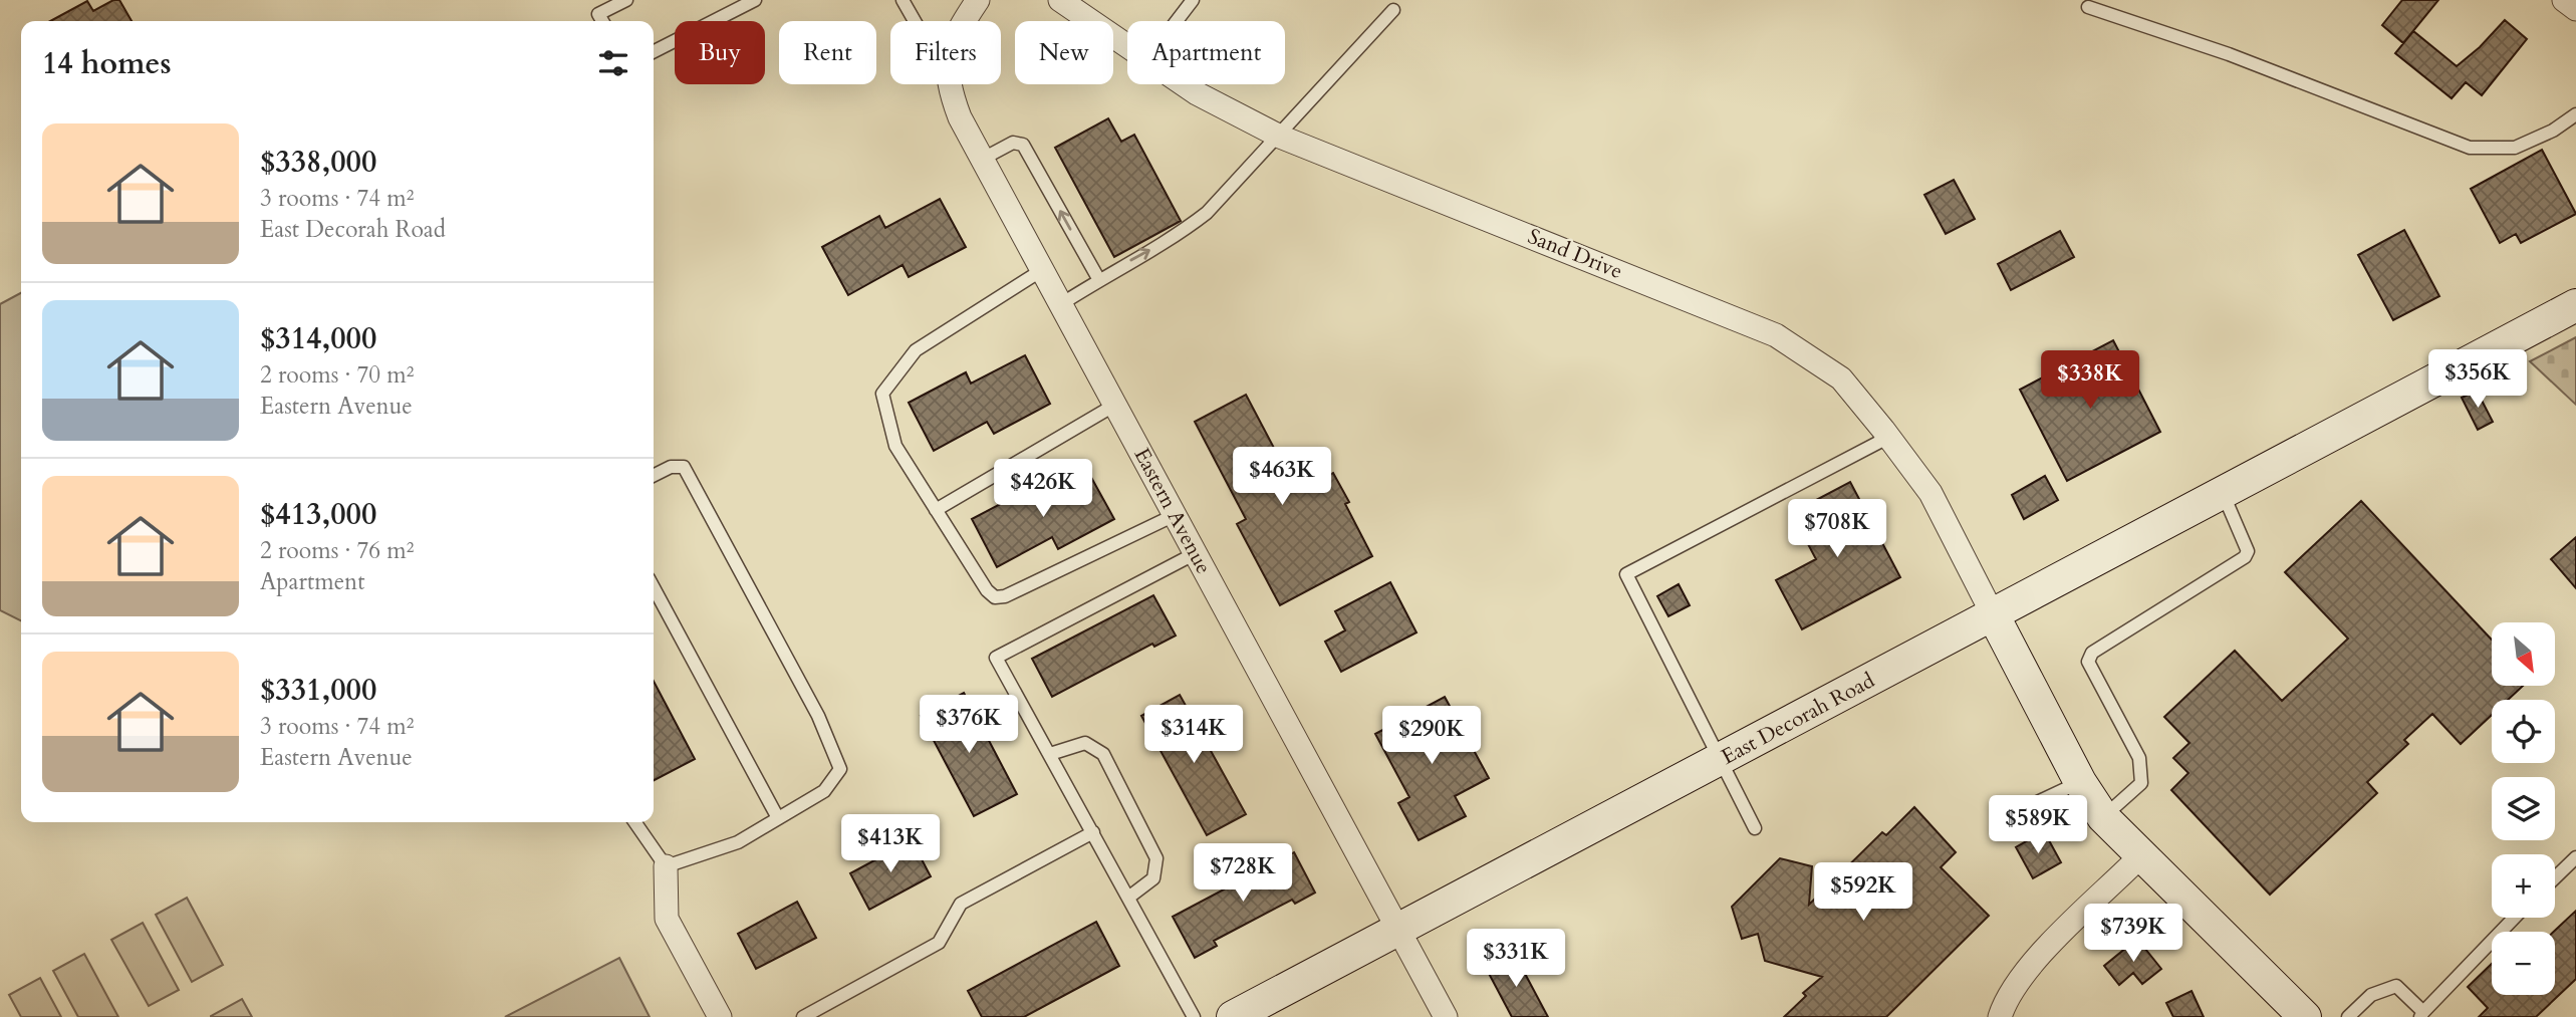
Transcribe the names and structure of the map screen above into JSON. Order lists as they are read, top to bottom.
{
  "streets": {
    "street": ["Sand Drive", "Eastern Avenue", "East Decorah Road"]
  },
  "crossings": [
    ["Sand Drive", "East Decorah Road"],
    ["Eastern Avenue", "East Decorah Road"]
  ],
  "north": "bottom right",
  "page": {
    "chip": [
      "Buy",
      "Rent",
      "Filters",
      "New",
      "Apartment"
    ],
    "heading": "14 homes",
    "list": [
      {
        "name": "$338,000",
        "note": "3 rooms · 74 m² · East Decorah Road"
      },
      {
        "name": "$314,000",
        "note": "2 rooms · 70 m² · Eastern Avenue"
      },
      {
        "name": "$413,000",
        "note": "2 rooms · 76 m² · Apartment"
      },
      {
        "name": "$331,000",
        "note": "3 rooms · 74 m² · Eastern Avenue"
      }
    ],
    "price": [
      "$356K",
      "$338K",
      "$463K",
      "$426K",
      "$708K",
      "$376K",
      "$314K",
      "$290K",
      "$589K",
      "$413K",
      "$728K",
      "$592K",
      "$739K",
      "$331K"
    ],
    "map_buttons": ["+", "−"]
  }
}
